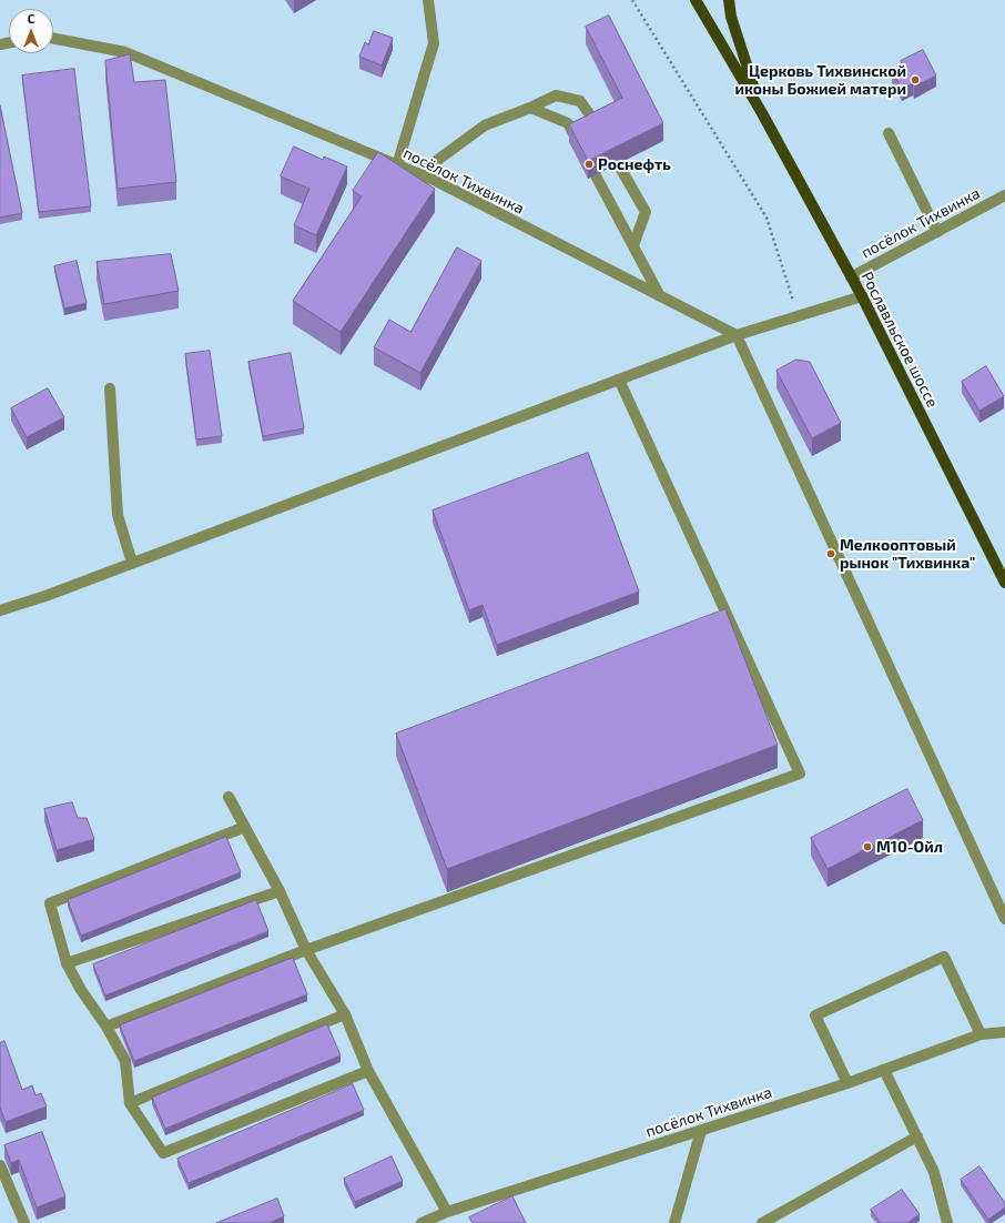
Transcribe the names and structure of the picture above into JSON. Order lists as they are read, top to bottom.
{
  "streets": {
    "main road": ["Рославльское шоссе"],
    "street": ["посёлок Тихвинка"]
  },
  "crossings": [
    ["посёлок Тихвинка", "Рославльское шоссе"]
  ],
  "places": [
    "Церковь Тихвинской иконы Божией матери",
    "Роснефть",
    "Мелкооптовый рынок \"Тихвинка\"",
    "М10-Ойл"
  ],
  "north": "top"
}
